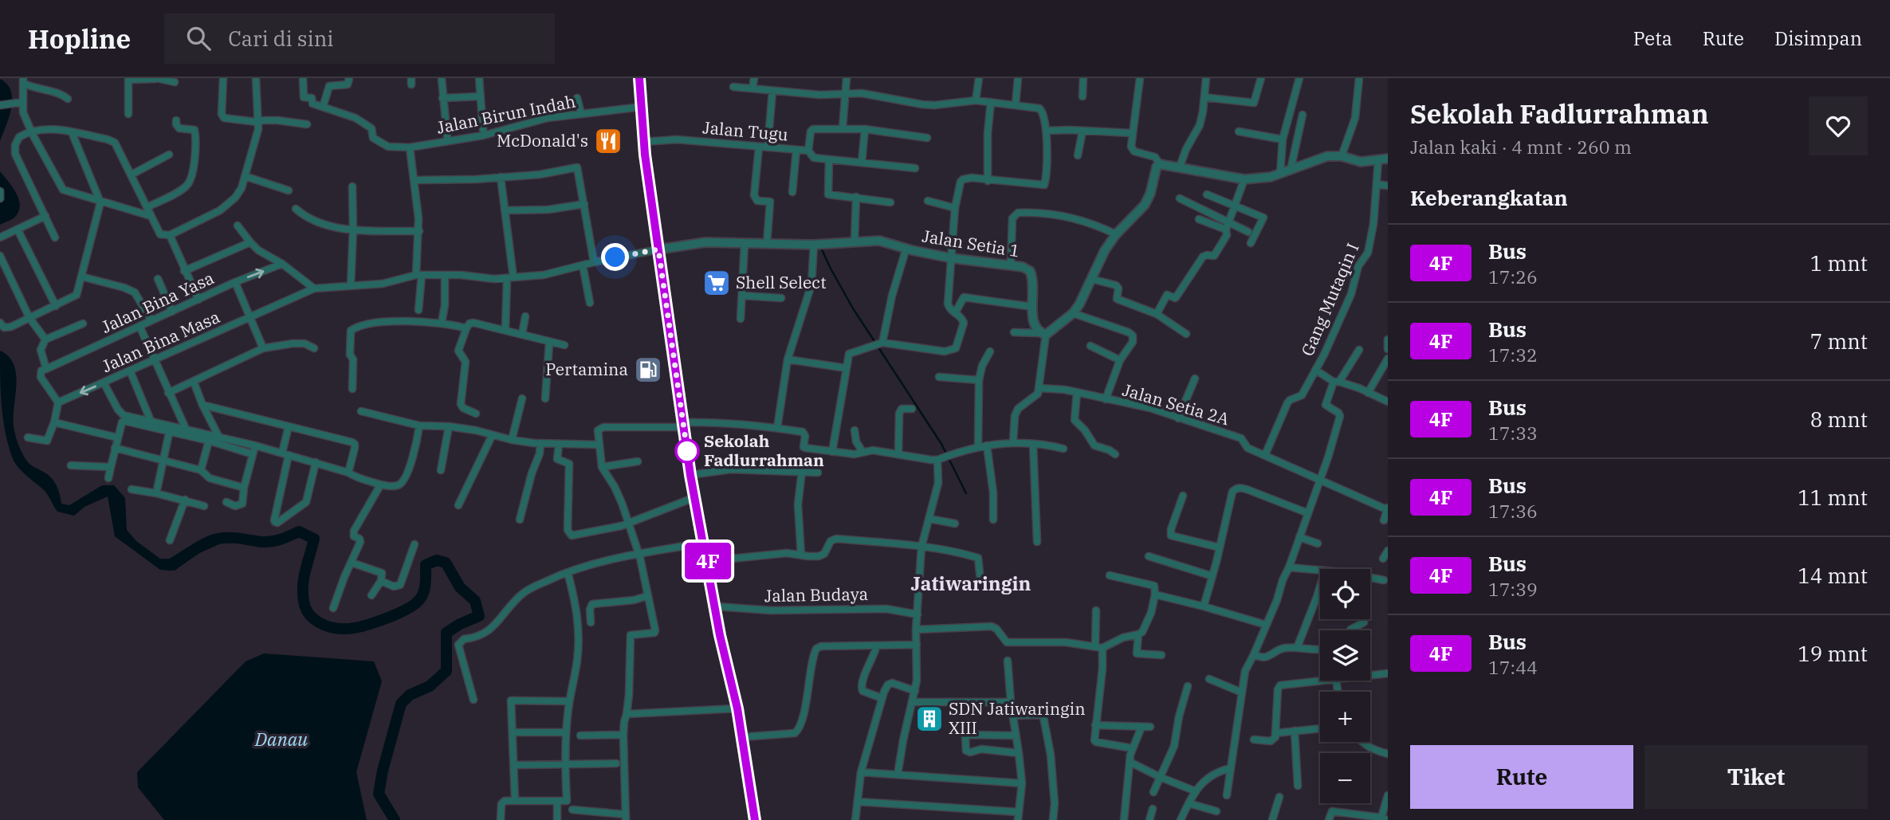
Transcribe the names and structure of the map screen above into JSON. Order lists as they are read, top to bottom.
{
  "streets": {
    "street": [
      "Jalan Birun Indah",
      "Jalan Tugu",
      "Jalan Setia 1",
      "Gang Mutaqin I",
      "Jalan Bina Yasa",
      "Jalan Bina Masa",
      "Jalan Setia 2A",
      "Jalan Budaya"
    ]
  },
  "crossings": [
    ["Jalan Setia 1", "Jalan Bina Masa"]
  ],
  "districts": ["Jatiwaringin"],
  "water": ["Danau"],
  "places": {
    "restaurant": ["McDonald's"],
    "supermarket": ["Shell Select"],
    "fuel station": ["Pertamina"],
    "other": ["Sekolah Fadlurrahman"],
    "building": ["SDN Jatiwaringin XIII"]
  },
  "lines": ["bus line 4F"],
  "page": {
    "header": "Hopline",
    "search": "Cari di sini",
    "nav": ["Peta", "Rute", "Disimpan"],
    "on_map": "4F",
    "heading": [
      ["Sekolah Fadlurrahman", "Jalan kaki · 4 mnt · 260 m"],
      "Keberangkatan"
    ],
    "list": [
      {
        "mark": "4F",
        "name": "Bus",
        "note": "17:26",
        "value": "1 mnt"
      },
      {
        "mark": "4F",
        "name": "Bus",
        "note": "17:32",
        "value": "7 mnt"
      },
      {
        "mark": "4F",
        "name": "Bus",
        "note": "17:33",
        "value": "8 mnt"
      },
      {
        "mark": "4F",
        "name": "Bus",
        "note": "17:36",
        "value": "11 mnt"
      },
      {
        "mark": "4F",
        "name": "Bus",
        "note": "17:39",
        "value": "14 mnt"
      },
      {
        "mark": "4F",
        "name": "Bus",
        "note": "17:44",
        "value": "19 mnt"
      }
    ],
    "map_buttons": ["+", "−"],
    "buttons": ["Rute", "Tiket"]
  }
}
